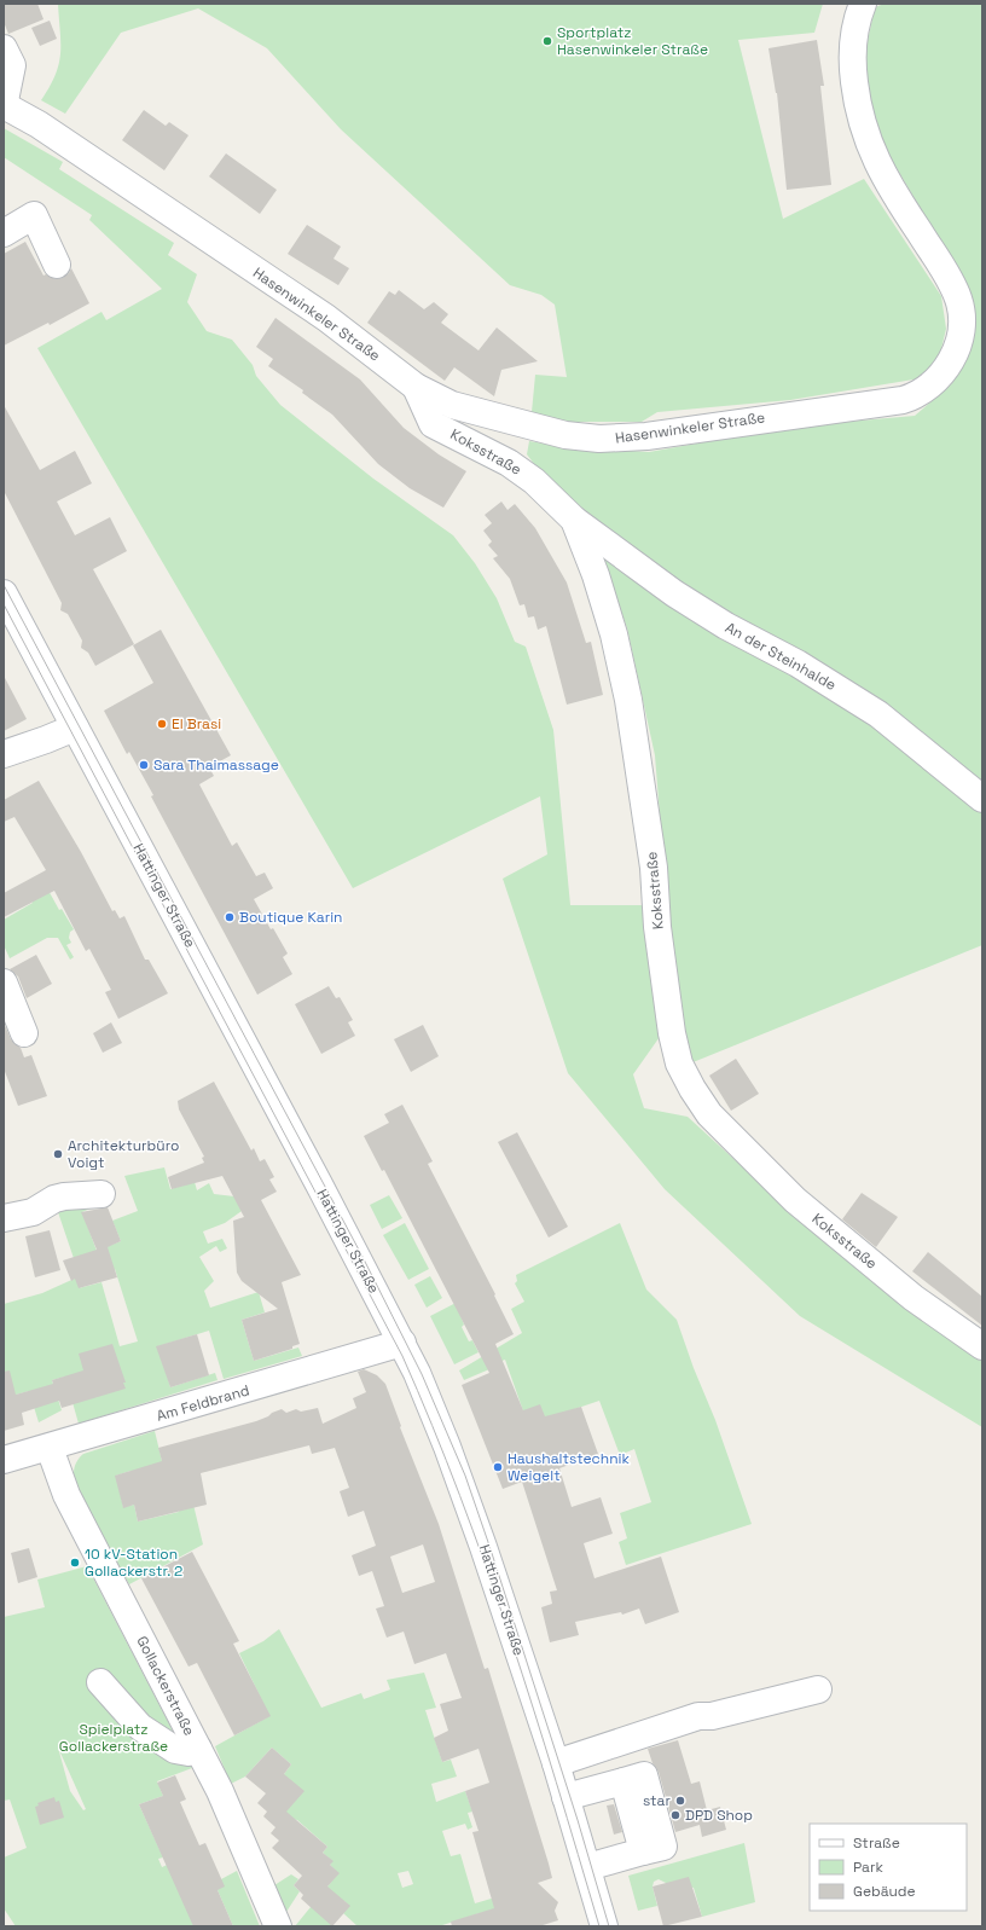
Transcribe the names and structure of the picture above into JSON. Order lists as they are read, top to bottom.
{
  "streets": {
    "street": [
      "Hasenwinkeler Straße",
      "Koksstraße",
      "An der Steinhalde",
      "Hattinger Straße",
      "Am Feldbrand",
      "Gollackerstraße"
    ]
  },
  "crossings": [
    ["Hasenwinkeler Straße", "Koksstraße"],
    ["Koksstraße", "An der Steinhalde"],
    ["Hattinger Straße", "Am Feldbrand"],
    ["Am Feldbrand", "Gollackerstraße"]
  ],
  "parks": ["Spielplatz Gollackerstraße"],
  "places": [
    "Sportplatz Hasenwinkeler Straße",
    "El Brasi",
    "Sara Thaimassage",
    "Boutique Karin",
    "Architekturbüro Voigt",
    "Haushaltstechnik Weigelt",
    "10 kV-Station Gollackerstr. 2",
    "star",
    "DPD Shop"
  ],
  "legend": ["Straße", "Park", "Gebäude"]
}
